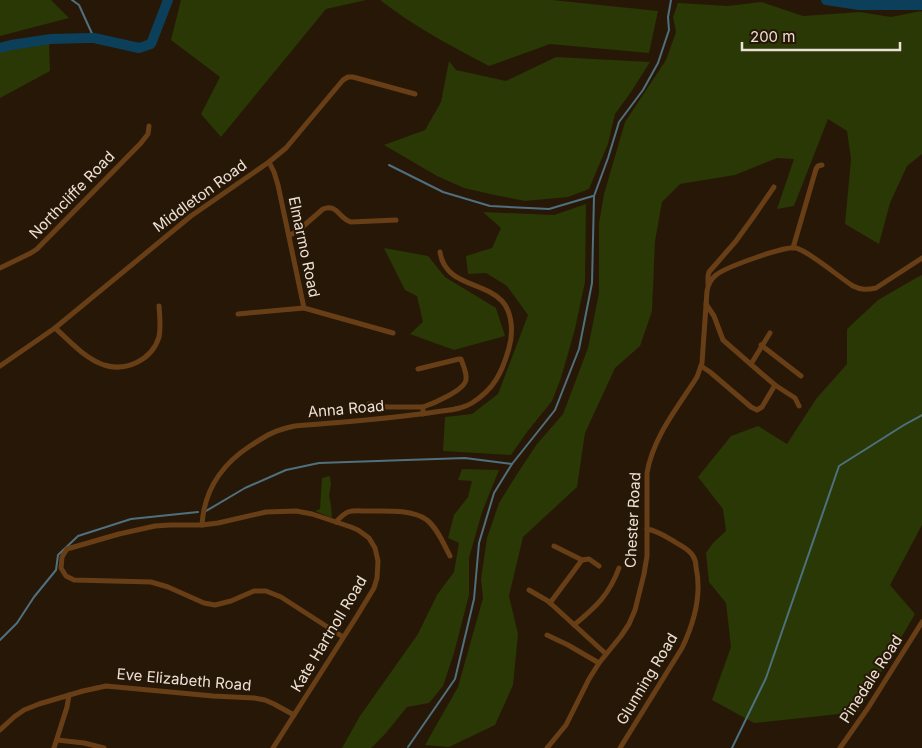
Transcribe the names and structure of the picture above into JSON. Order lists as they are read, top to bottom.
{
  "streets": {
    "street": [
      "Northcliffe Road",
      "Middleton Road",
      "Elmarmo Road",
      "Anna Road",
      "Chester Road",
      "Kate Hartnoll Road",
      "Glunning Road",
      "Pinedale Road",
      "Eve Elizabeth Road"
    ]
  },
  "crossings": [
    ["Middleton Road", "Elmarmo Road"],
    ["Anna Road", "Kate Hartnoll Road"],
    ["Chester Road", "Glunning Road"],
    ["Kate Hartnoll Road", "Eve Elizabeth Road"]
  ],
  "scale_bar": "200 m"
}
